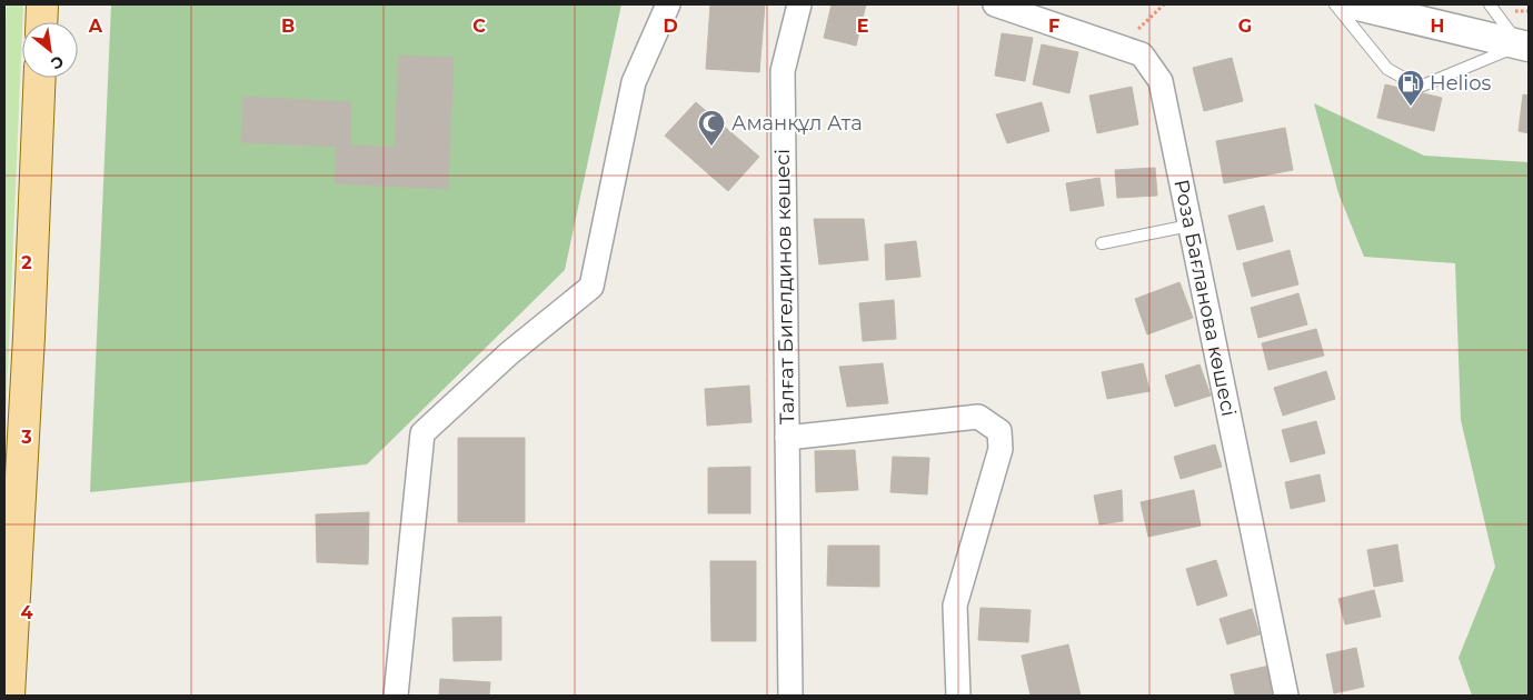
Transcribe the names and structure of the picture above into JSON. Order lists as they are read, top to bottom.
{
  "streets": {
    "street": ["Талғат Бигелдинов көшесі", "Роза Бағланова көшесі"]
  },
  "places": {
    "fuel station": ["Helios"],
    "mosque": ["Аманқұл Ата"]
  },
  "north": "bottom right",
  "grid": {
    "columns": [
      "A",
      "B",
      "C",
      "D",
      "E",
      "F",
      "G",
      "H"
    ],
    "rows": ["2", "3", "4"]
  }
}
